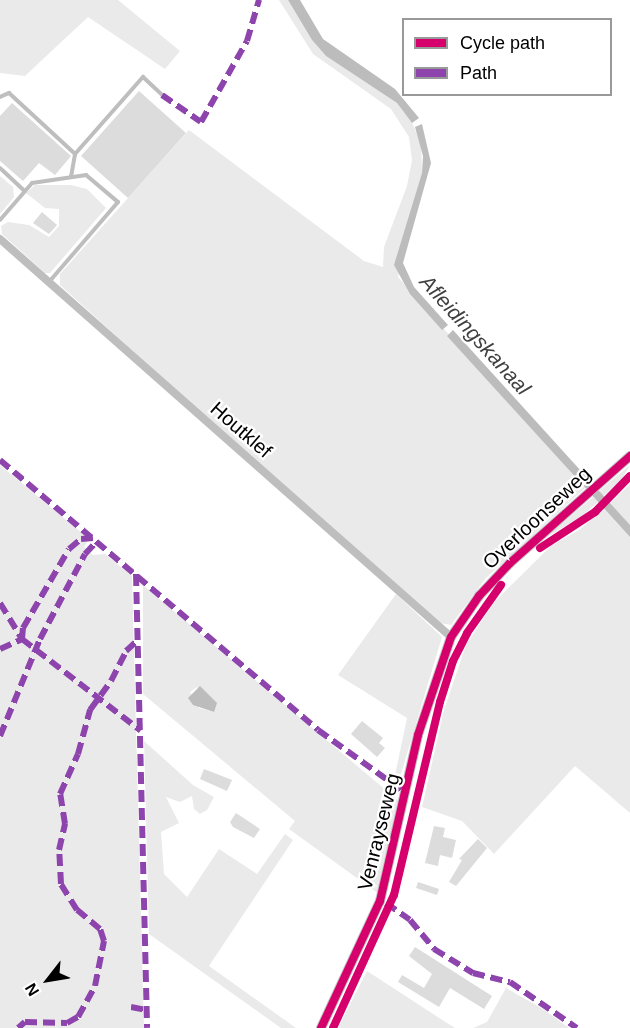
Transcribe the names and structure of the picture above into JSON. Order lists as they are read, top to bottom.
{
  "streets": {
    "street": ["Houtklef", "Overloonseweg", "Venrayseweg"]
  },
  "crossings": [
    ["Houtklef", "Overloonseweg"],
    ["Houtklef", "Venrayseweg"],
    ["Overloonseweg", "Venrayseweg"]
  ],
  "water": ["Afleidingskanaal"],
  "legend": ["Cycle path", "Path"],
  "north": "bottom left"
}
